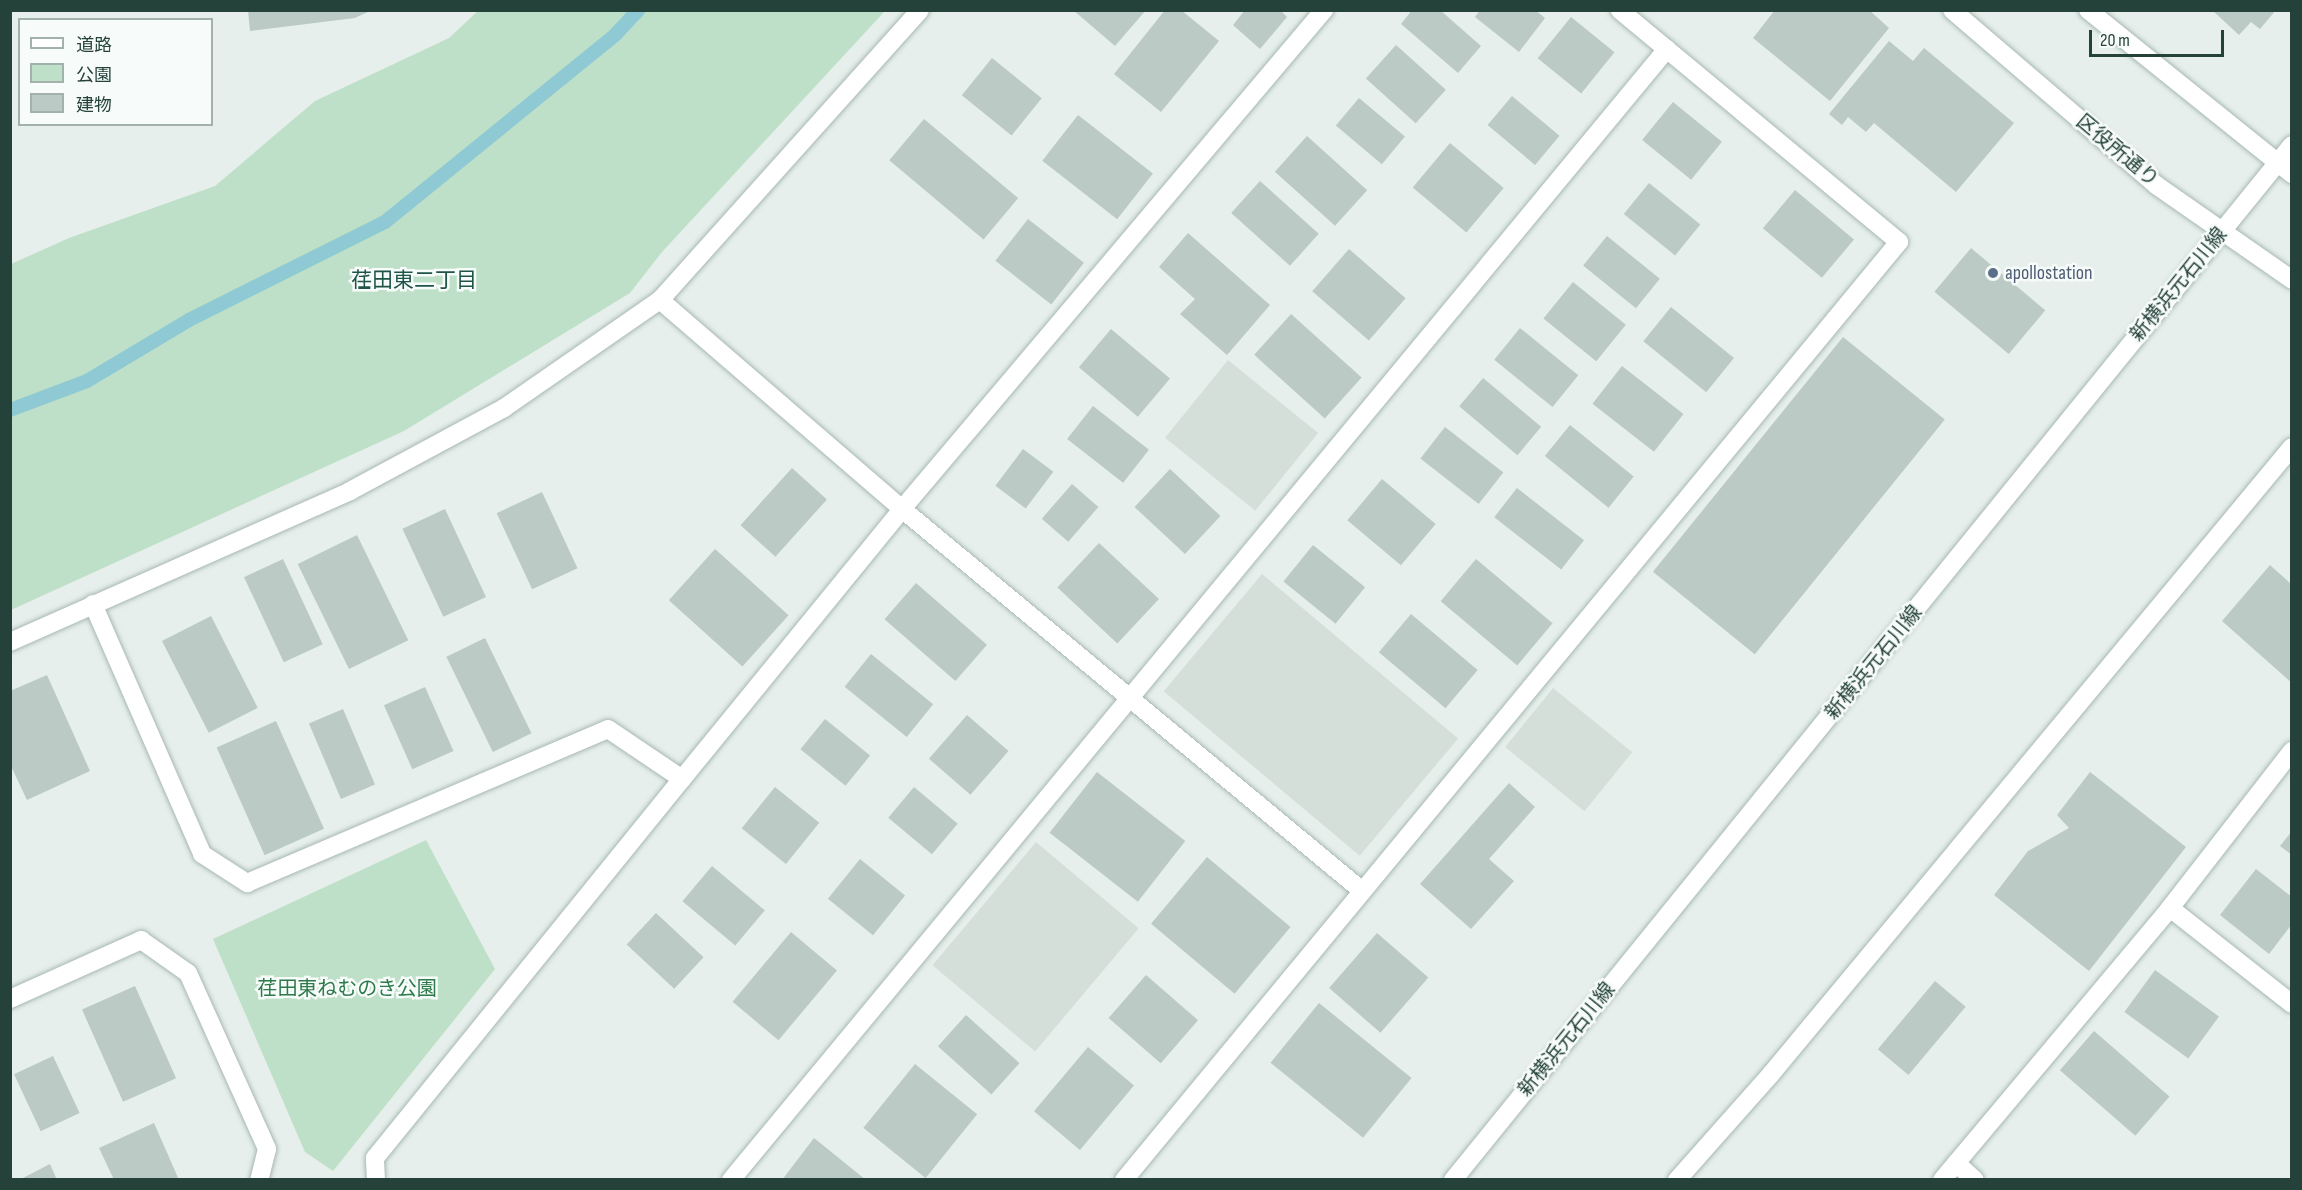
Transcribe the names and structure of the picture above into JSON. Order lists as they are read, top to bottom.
{
  "streets": {
    "street": ["区役所通り", "新横浜元石川線"]
  },
  "crossings": [
    ["区役所通り", "新横浜元石川線"]
  ],
  "districts": ["荏田東二丁目"],
  "parks": ["荏田東ねむのき公園"],
  "places": ["apollostation"],
  "legend": ["道路", "公園", "建物"],
  "scale_bar": "20 m"
}
